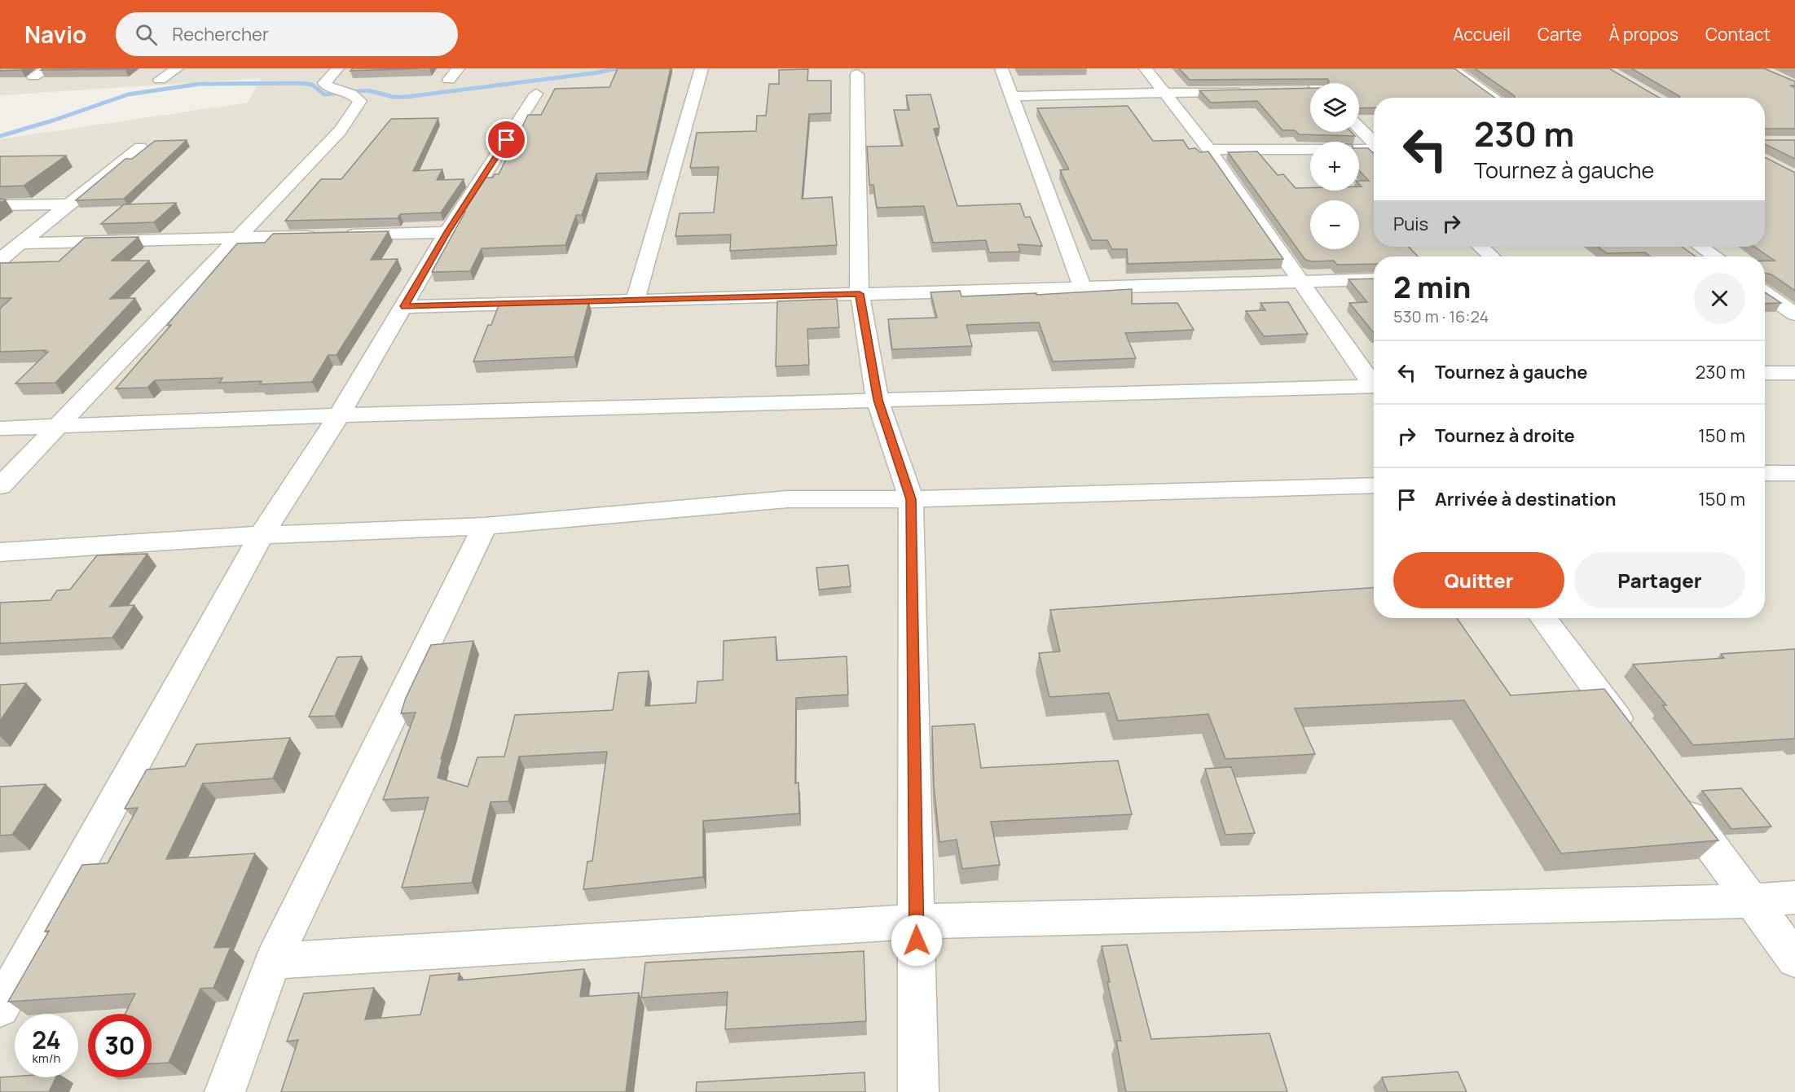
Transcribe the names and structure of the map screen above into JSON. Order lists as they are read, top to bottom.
{
  "page": {
    "header": "Navio",
    "search": "Rechercher",
    "nav": [
      "Accueil",
      "Carte",
      "À propos",
      "Contact"
    ],
    "map_buttons": ["+", "−"],
    "turn": ["230 m", "Tournez à gauche"],
    "then": "Puis",
    "heading": ["2 min", "530 m · 16:24"],
    "list": [
      {
        "name": "Tournez à gauche",
        "value": "230 m"
      },
      {
        "name": "Tournez à droite",
        "value": "150 m"
      },
      {
        "name": "Arrivée à destination",
        "value": "150 m"
      }
    ],
    "buttons": ["Quitter", "Partager"],
    "speed": "24 km/h",
    "limit": "30"
  }
}
